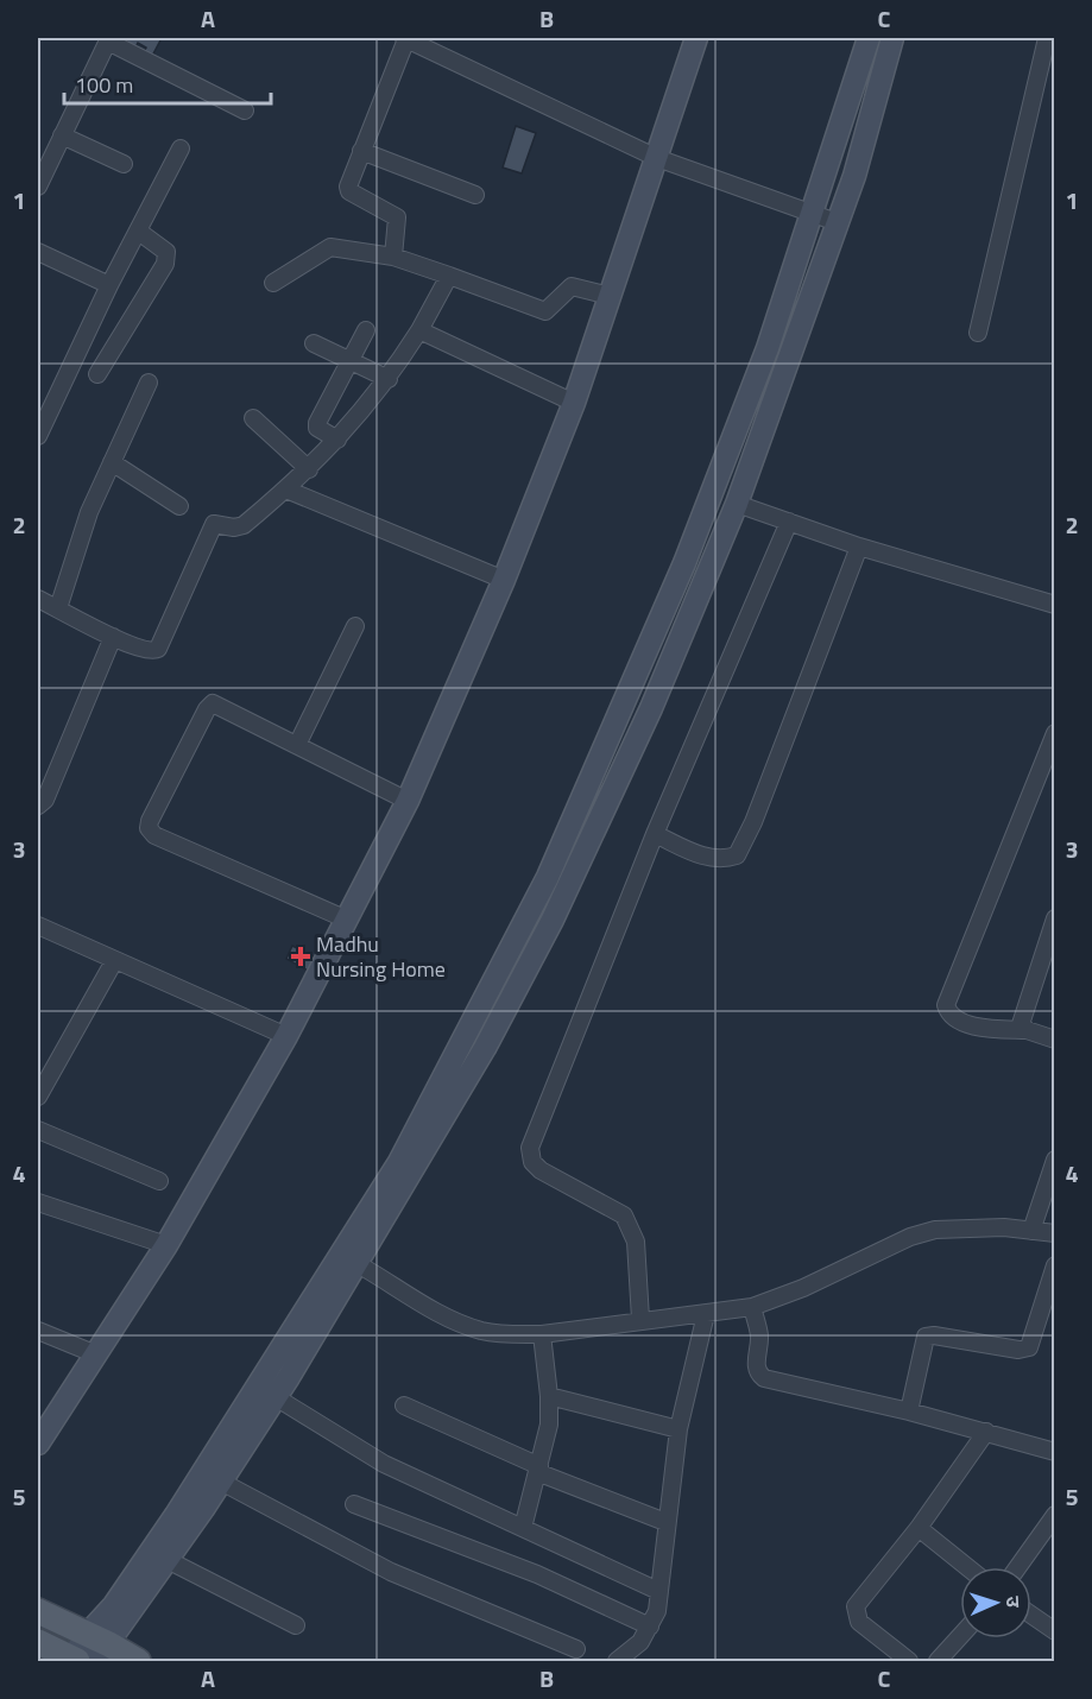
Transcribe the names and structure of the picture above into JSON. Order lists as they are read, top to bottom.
{
  "places": {
    "health": ["Madhu Nursing Home"]
  },
  "scale_bar": "100 m",
  "north": "right",
  "grid": {
    "columns": ["A", "B", "C"],
    "rows": [
      "1",
      "2",
      "3",
      "4",
      "5"
    ]
  }
}
